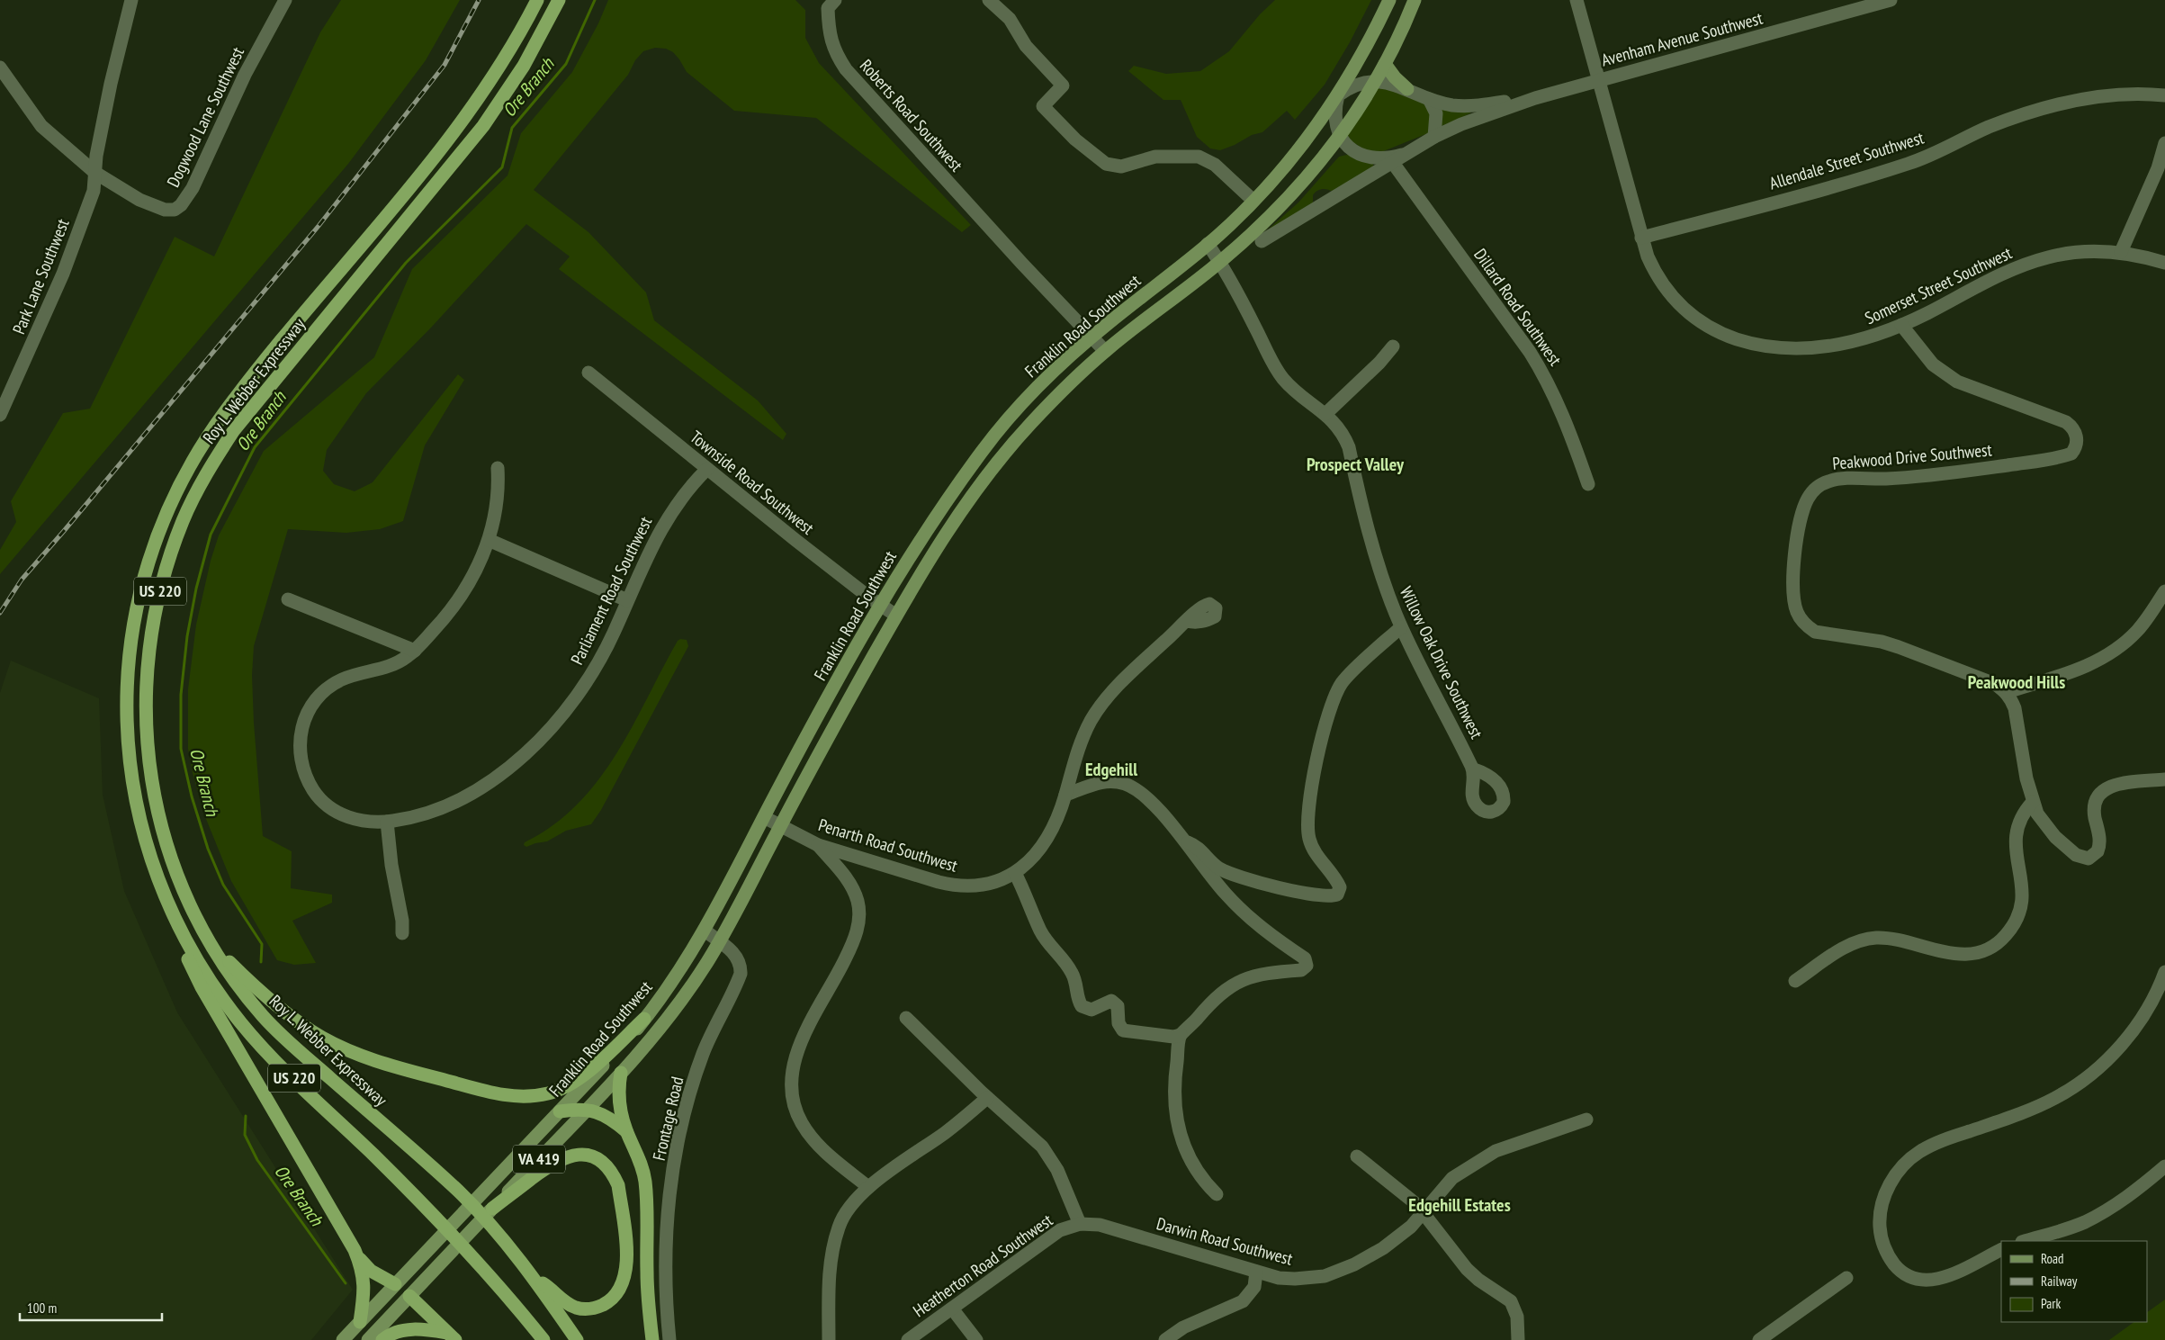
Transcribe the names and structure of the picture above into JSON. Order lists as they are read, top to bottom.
{
  "streets": {
    "highway": ["Roy L. Webber Expressway", "US 220"],
    "main road": ["Franklin Road Southwest", "VA 419"],
    "street": [
      "Avenham Avenue Southwest",
      "Roberts Road Southwest",
      "Dogwood Lane Southwest",
      "Allendale Street Southwest",
      "Park Lane Southwest",
      "Somerset Street Southwest",
      "Dillard Road Southwest",
      "Peakwood Drive Southwest",
      "Townside Road Southwest",
      "Parliament Road Southwest",
      "Willow Oak Drive Southwest",
      "Penarth Road Southwest",
      "Frontage Road",
      "Darwin Road Southwest",
      "Heatherton Road Southwest"
    ]
  },
  "crossings": [
    ["Avenham Avenue Southwest", "Somerset Street Southwest"],
    ["Avenham Avenue Southwest", "Dillard Road Southwest"],
    ["Avenham Avenue Southwest", "Franklin Road Southwest"],
    ["Roberts Road Southwest", "Franklin Road Southwest"],
    ["Dogwood Lane Southwest", "Park Lane Southwest"],
    ["Allendale Street Southwest", "Somerset Street Southwest"],
    ["Somerset Street Southwest", "Peakwood Drive Southwest"],
    ["Franklin Road Southwest", "Townside Road Southwest"],
    ["Franklin Road Southwest", "Willow Oak Drive Southwest"],
    ["Franklin Road Southwest", "Penarth Road Southwest"],
    ["Franklin Road Southwest", "Frontage Road"],
    ["Franklin Road Southwest", "VA 419"],
    ["Roy L. Webber Expressway", "VA 419"],
    ["Townside Road Southwest", "Parliament Road Southwest"],
    ["Darwin Road Southwest", "Heatherton Road Southwest"]
  ],
  "districts": [
    "Prospect Valley",
    "Peakwood Hills",
    "Edgehill",
    "Edgehill Estates"
  ],
  "water": ["Ore Branch"],
  "legend": ["Road", "Railway", "Park"],
  "scale_bar": "100 m"
}
